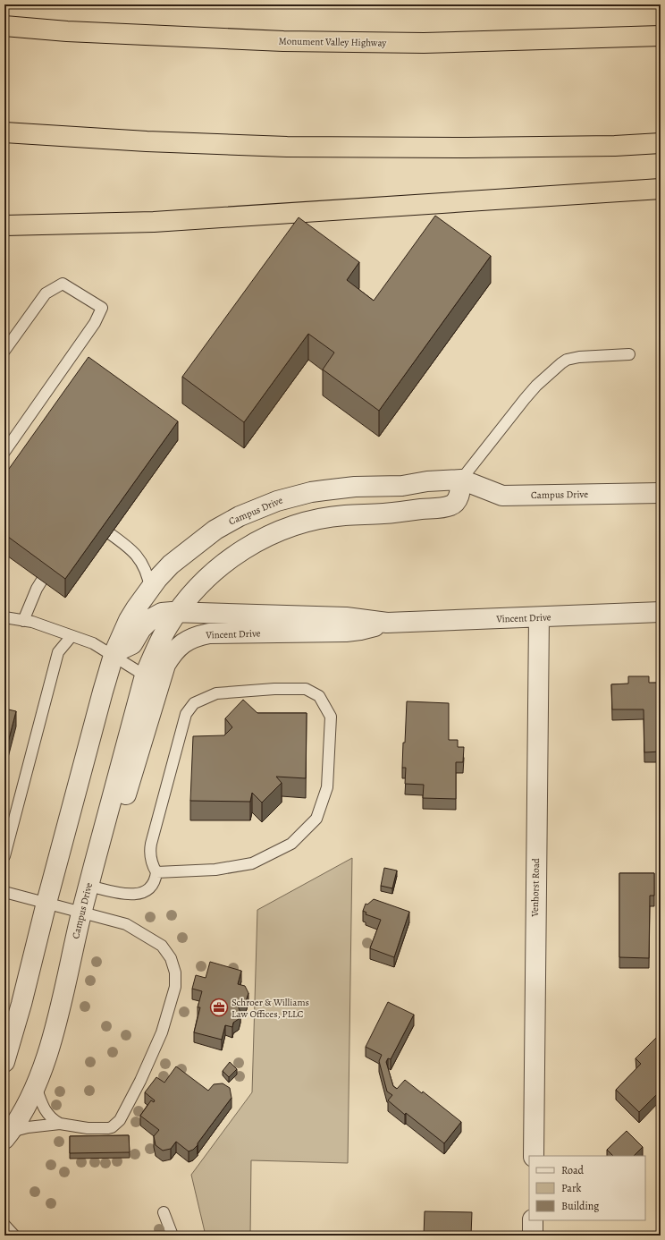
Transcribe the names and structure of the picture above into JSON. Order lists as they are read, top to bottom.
{
  "streets": {
    "highway": ["Monument Valley Highway"],
    "street": ["Campus Drive", "Vincent Drive", "Venhorst Road"]
  },
  "crossings": [
    ["Campus Drive", "Vincent Drive"],
    ["Vincent Drive", "Venhorst Road"]
  ],
  "places": {
    "office": ["Schroer & Williams Law Offices, PLLC"]
  },
  "legend": ["Road", "Park", "Building"]
}
